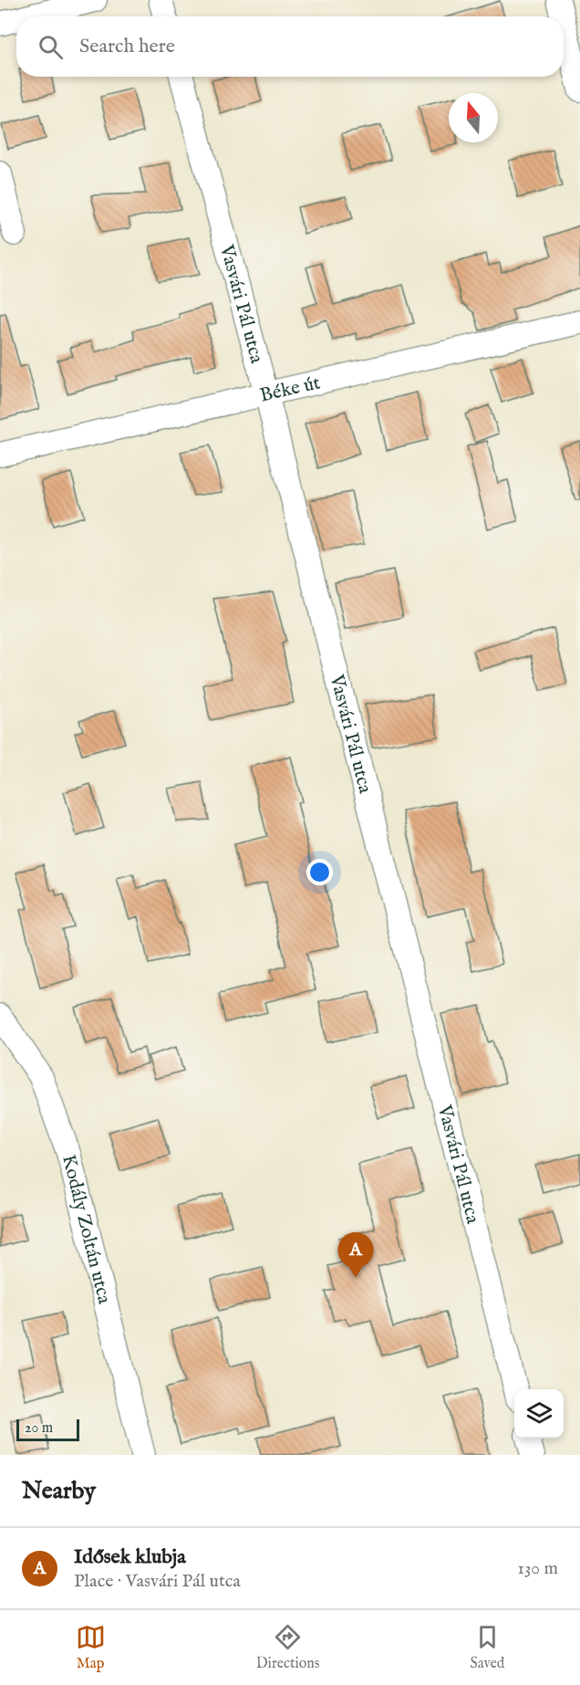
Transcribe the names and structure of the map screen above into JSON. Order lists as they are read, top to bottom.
{
  "streets": {
    "street": ["Vasvári Pál utca", "Béke út", "Kodály Zoltán utca"]
  },
  "crossings": [
    ["Vasvári Pál utca", "Béke út"]
  ],
  "scale_bar": "20 m",
  "north": "top",
  "page": {
    "search": "Search here",
    "pins": "A",
    "scale": "20 m",
    "heading": "Nearby",
    "list": [
      {
        "mark": "A",
        "name": "Idősek klubja",
        "note": "Place · Vasvári Pál utca",
        "value": "130 m"
      }
    ],
    "nav": ["Map", "Directions", "Saved"]
  }
}
